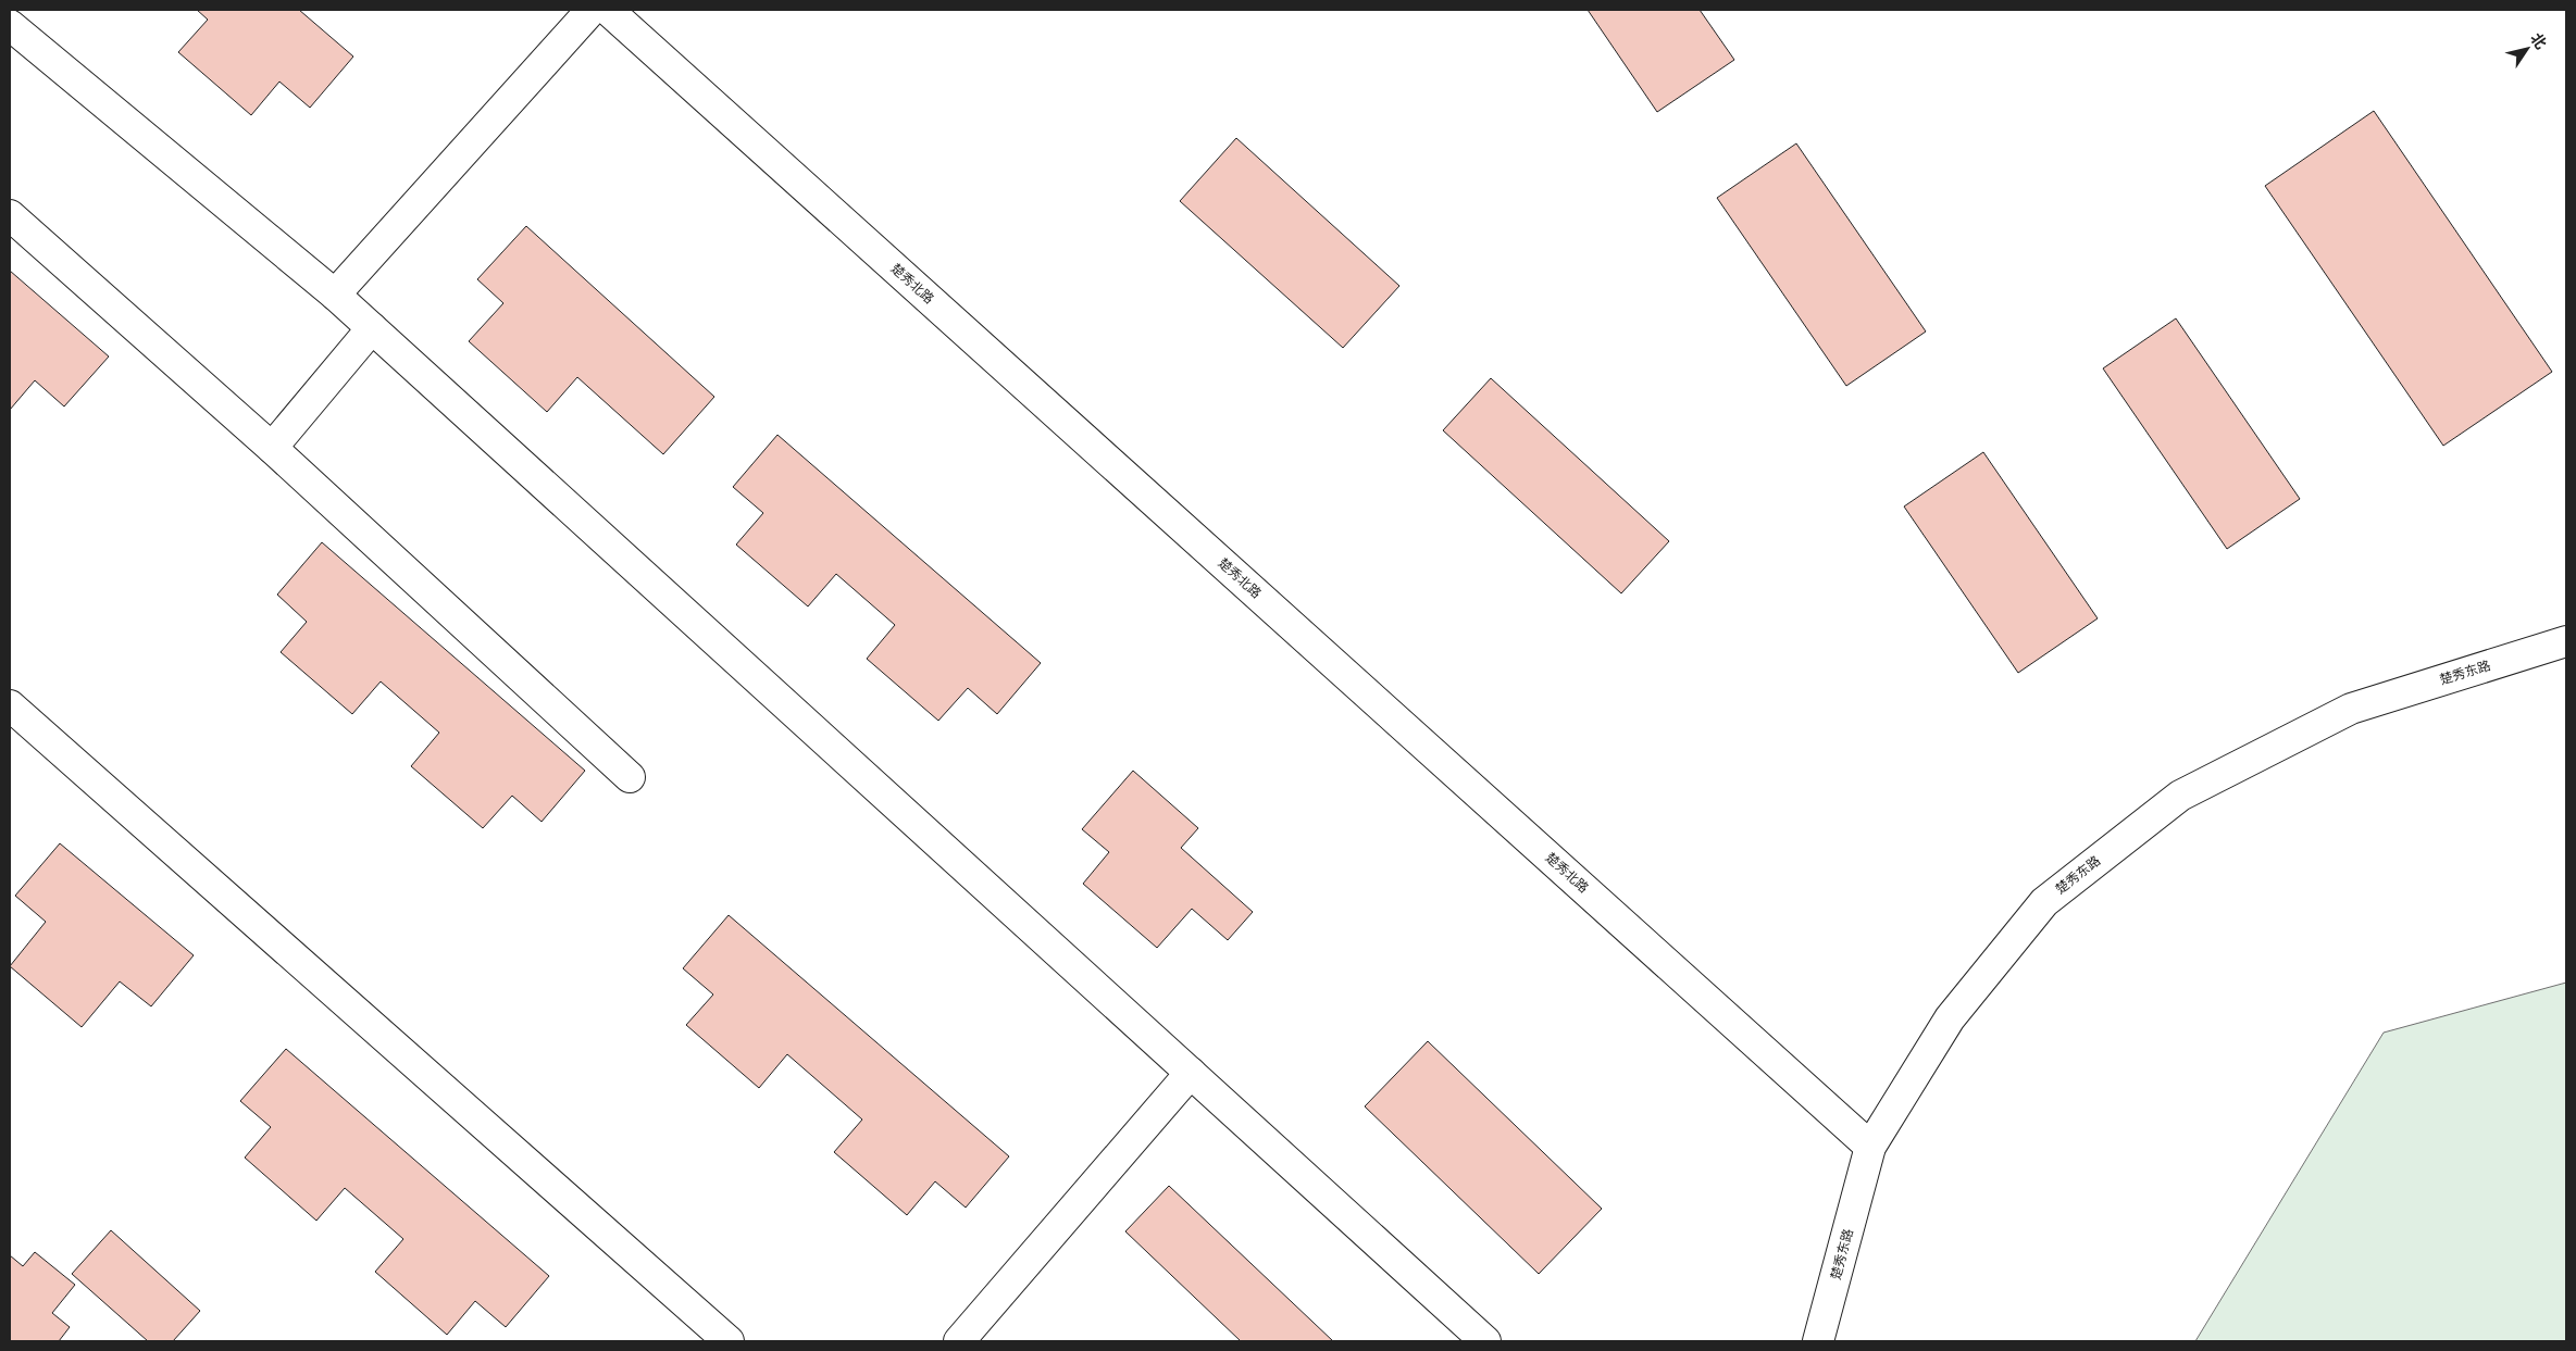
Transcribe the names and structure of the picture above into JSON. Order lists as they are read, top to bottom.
{
  "streets": {
    "street": ["楚秀北路", "楚秀东路"]
  },
  "crossings": [
    ["楚秀北路", "楚秀东路"]
  ],
  "north": "top right"
}
